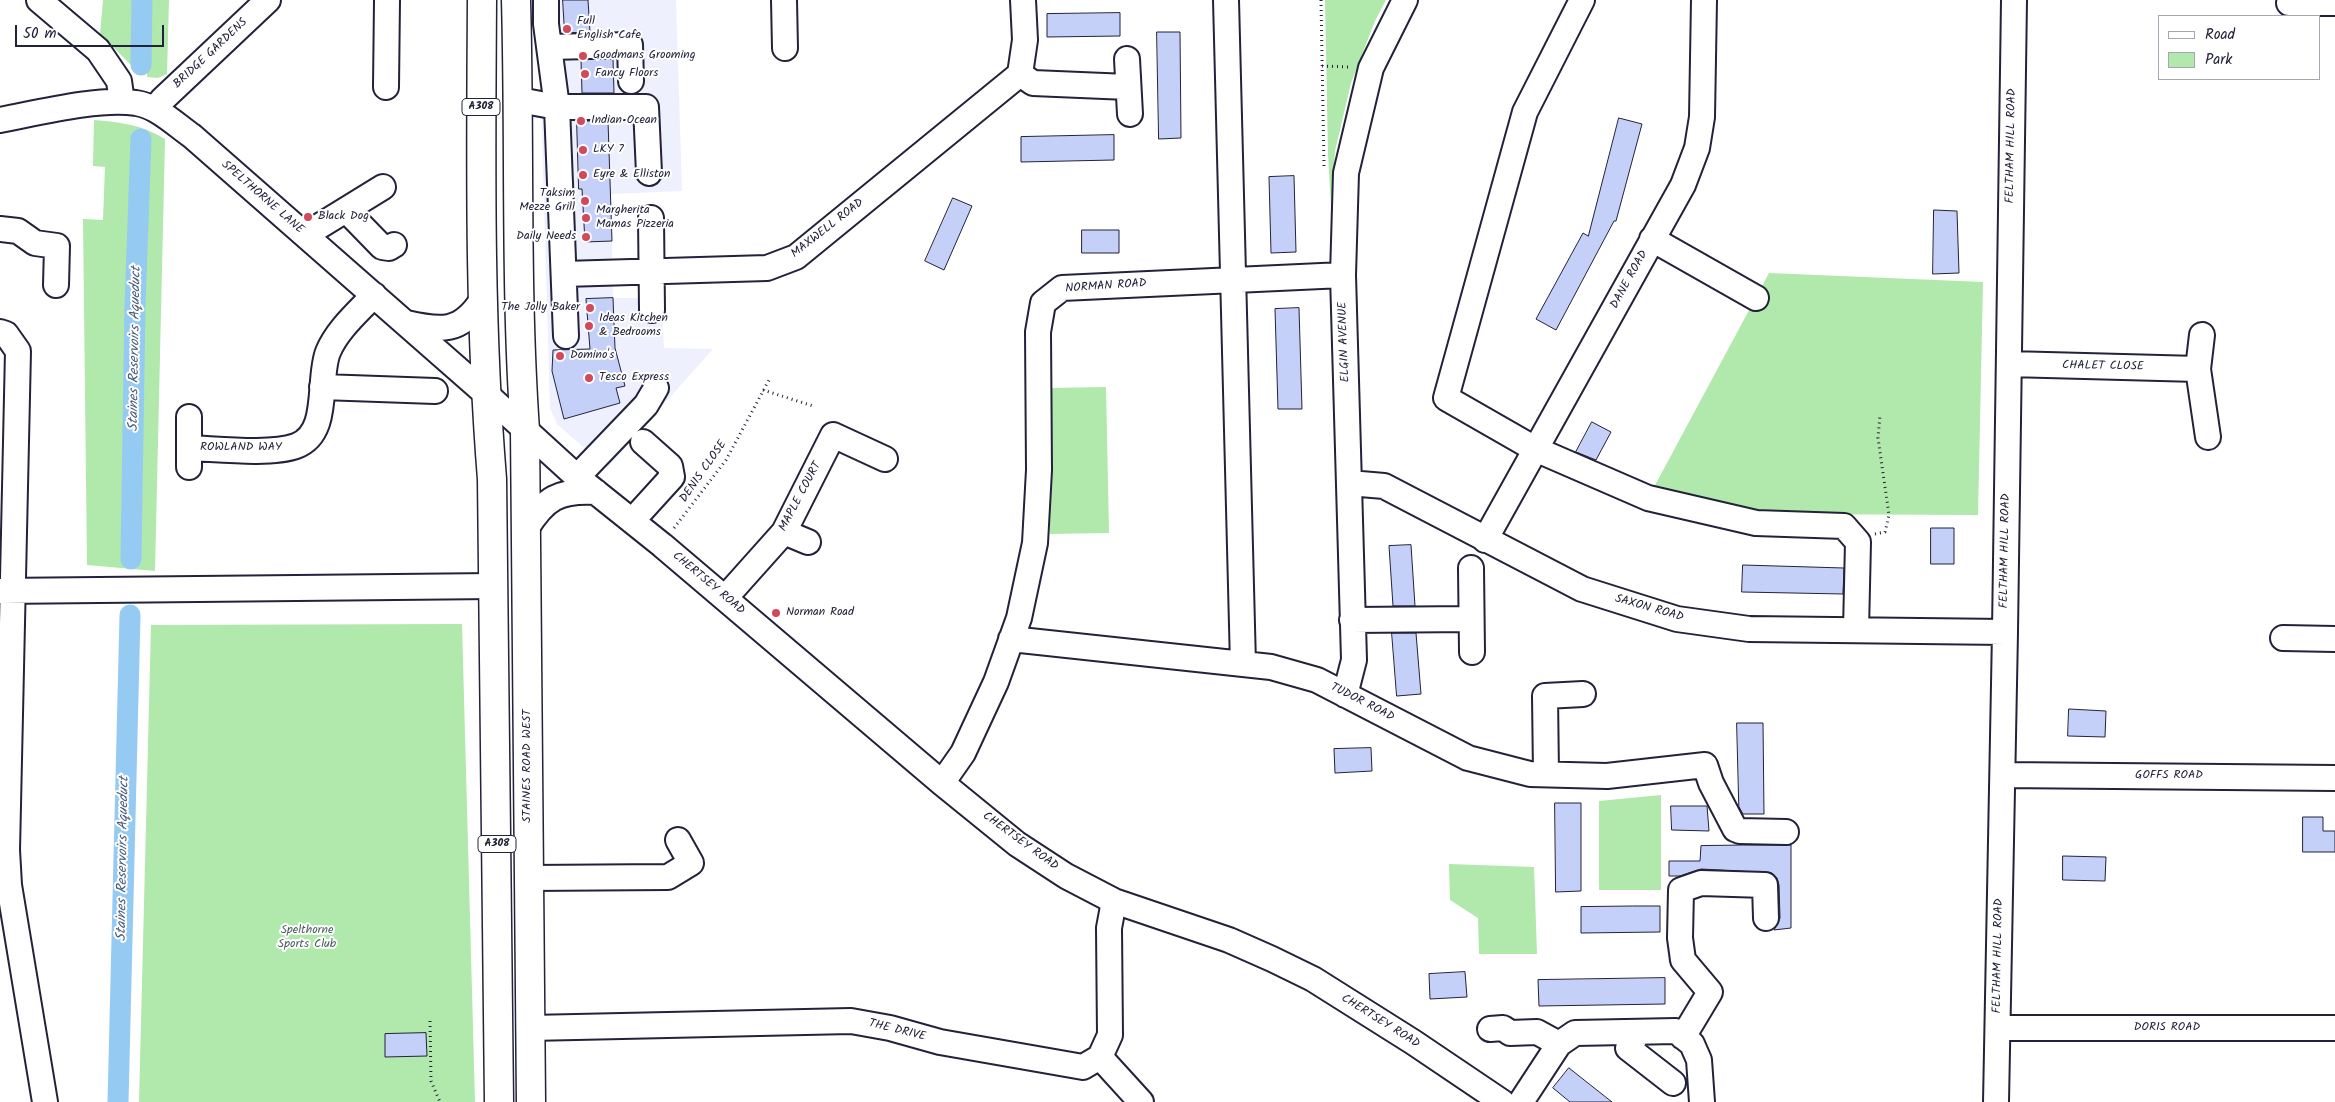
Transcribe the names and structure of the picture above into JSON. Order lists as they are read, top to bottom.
{
  "streets": {
    "highway": ["A308", "STAINES ROAD WEST"],
    "street": [
      "BRIDGE GARDENS",
      "FELTHAM HILL ROAD",
      "SPELTHORNE LANE",
      "MAXWELL ROAD",
      "DANE ROAD",
      "NORMAN ROAD",
      "ELGIN AVENUE",
      "CHALET CLOSE",
      "ROWLAND WAY",
      "MAPLE COURT",
      "CHERTSEY ROAD",
      "SAXON ROAD",
      "TUDOR ROAD",
      "GOFFS ROAD",
      "DORIS ROAD",
      "THE DRIVE"
    ],
    "path": ["DENIS CLOSE"]
  },
  "crossings": [
    ["BRIDGE GARDENS", "SPELTHORNE LANE"],
    ["A308", "SPELTHORNE LANE"],
    ["A308", "CHERTSEY ROAD"],
    ["A308", "STAINES ROAD WEST"],
    ["FELTHAM HILL ROAD", "CHALET CLOSE"],
    ["FELTHAM HILL ROAD", "SAXON ROAD"],
    ["FELTHAM HILL ROAD", "GOFFS ROAD"],
    ["FELTHAM HILL ROAD", "DORIS ROAD"],
    ["SPELTHORNE LANE", "ROWLAND WAY"],
    ["SPELTHORNE LANE", "CHERTSEY ROAD"],
    ["DANE ROAD", "SAXON ROAD"],
    ["NORMAN ROAD", "ELGIN AVENUE"],
    ["NORMAN ROAD", "CHERTSEY ROAD"],
    ["NORMAN ROAD", "TUDOR ROAD"],
    ["ELGIN AVENUE", "SAXON ROAD"],
    ["ELGIN AVENUE", "TUDOR ROAD"],
    ["DENIS CLOSE", "CHERTSEY ROAD"],
    ["MAPLE COURT", "CHERTSEY ROAD"],
    ["CHERTSEY ROAD", "STAINES ROAD WEST"],
    ["STAINES ROAD WEST", "THE DRIVE"]
  ],
  "water": ["Staines Reservoirs Aqueduct"],
  "parks": ["Spelthorne Sports Club"],
  "places": [
    "Full English Cafe",
    "Goodmans Grooming",
    "Fancy Floors",
    "Indian Ocean",
    "LKY 7",
    "Eyre & Elliston",
    "Taksim Mezze Grill",
    "Black Dog",
    "Margherita Mamas Pizzeria",
    "Daily Needs",
    "The Jolly Baker",
    "Ideas Kitchen & Bedrooms",
    "Domino's",
    "Tesco Express",
    "Norman Road"
  ],
  "legend": ["Road", "Park"],
  "scale_bar": "50 m"
}
